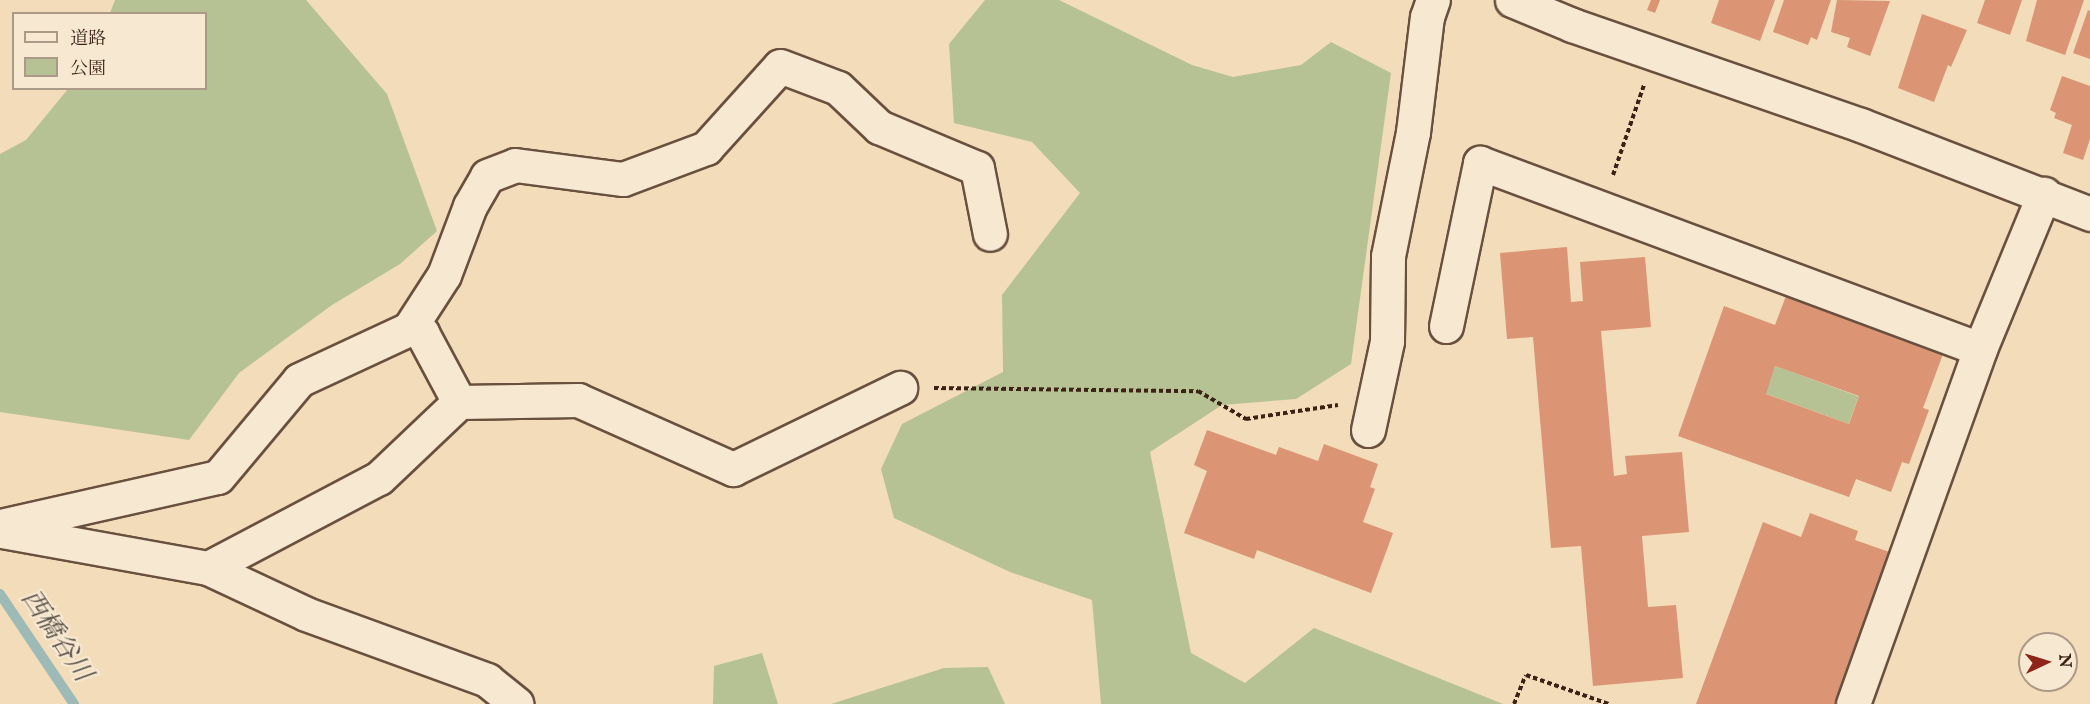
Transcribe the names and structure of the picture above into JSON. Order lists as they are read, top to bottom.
{
  "water": ["西橋谷川"],
  "legend": ["道路", "公園"],
  "north": "right"
}
